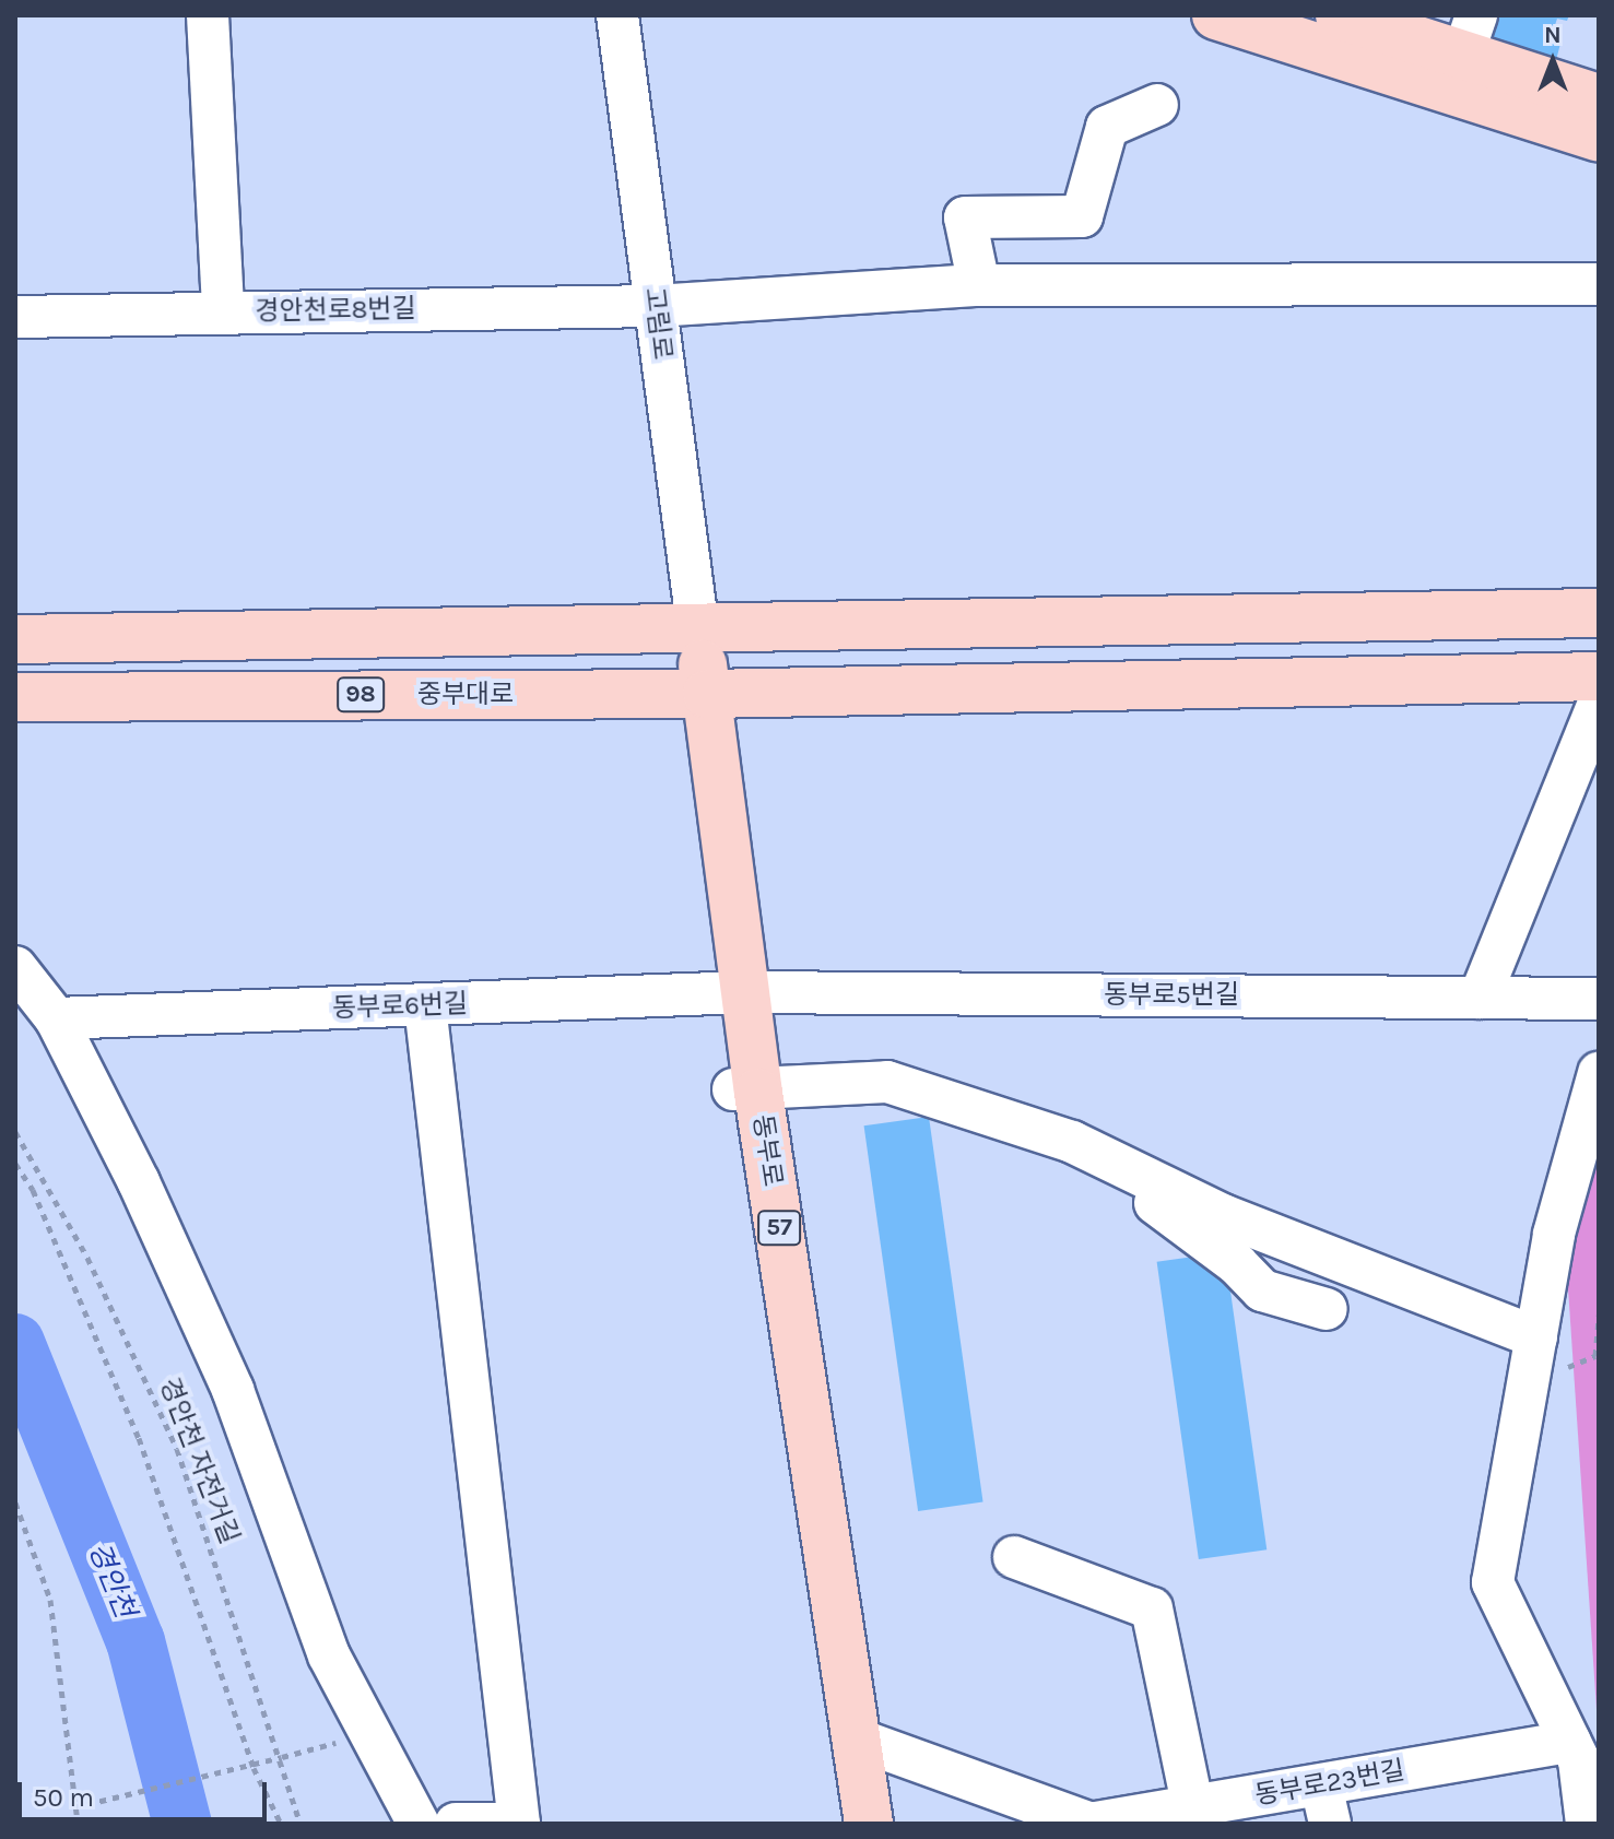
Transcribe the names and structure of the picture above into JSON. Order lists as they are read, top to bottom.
{
  "streets": {
    "main road": [
      "98",
      "중부대로",
      "동부로",
      "57"
    ],
    "street": [
      "경안천로8번길",
      "고림로",
      "동부로5번길",
      "동부로6번길",
      "동부로23번길"
    ],
    "path": ["경안천 자전거길"]
  },
  "crossings": [
    ["경안천로8번길", "고림로"],
    ["고림로", "동부로"],
    ["중부대로", "동부로"],
    ["동부로5번길", "동부로6번길"],
    ["동부로5번길", "동부로"],
    ["동부로6번길", "동부로"]
  ],
  "water": ["경안천"],
  "scale_bar": "50 m",
  "north": "top"
}
